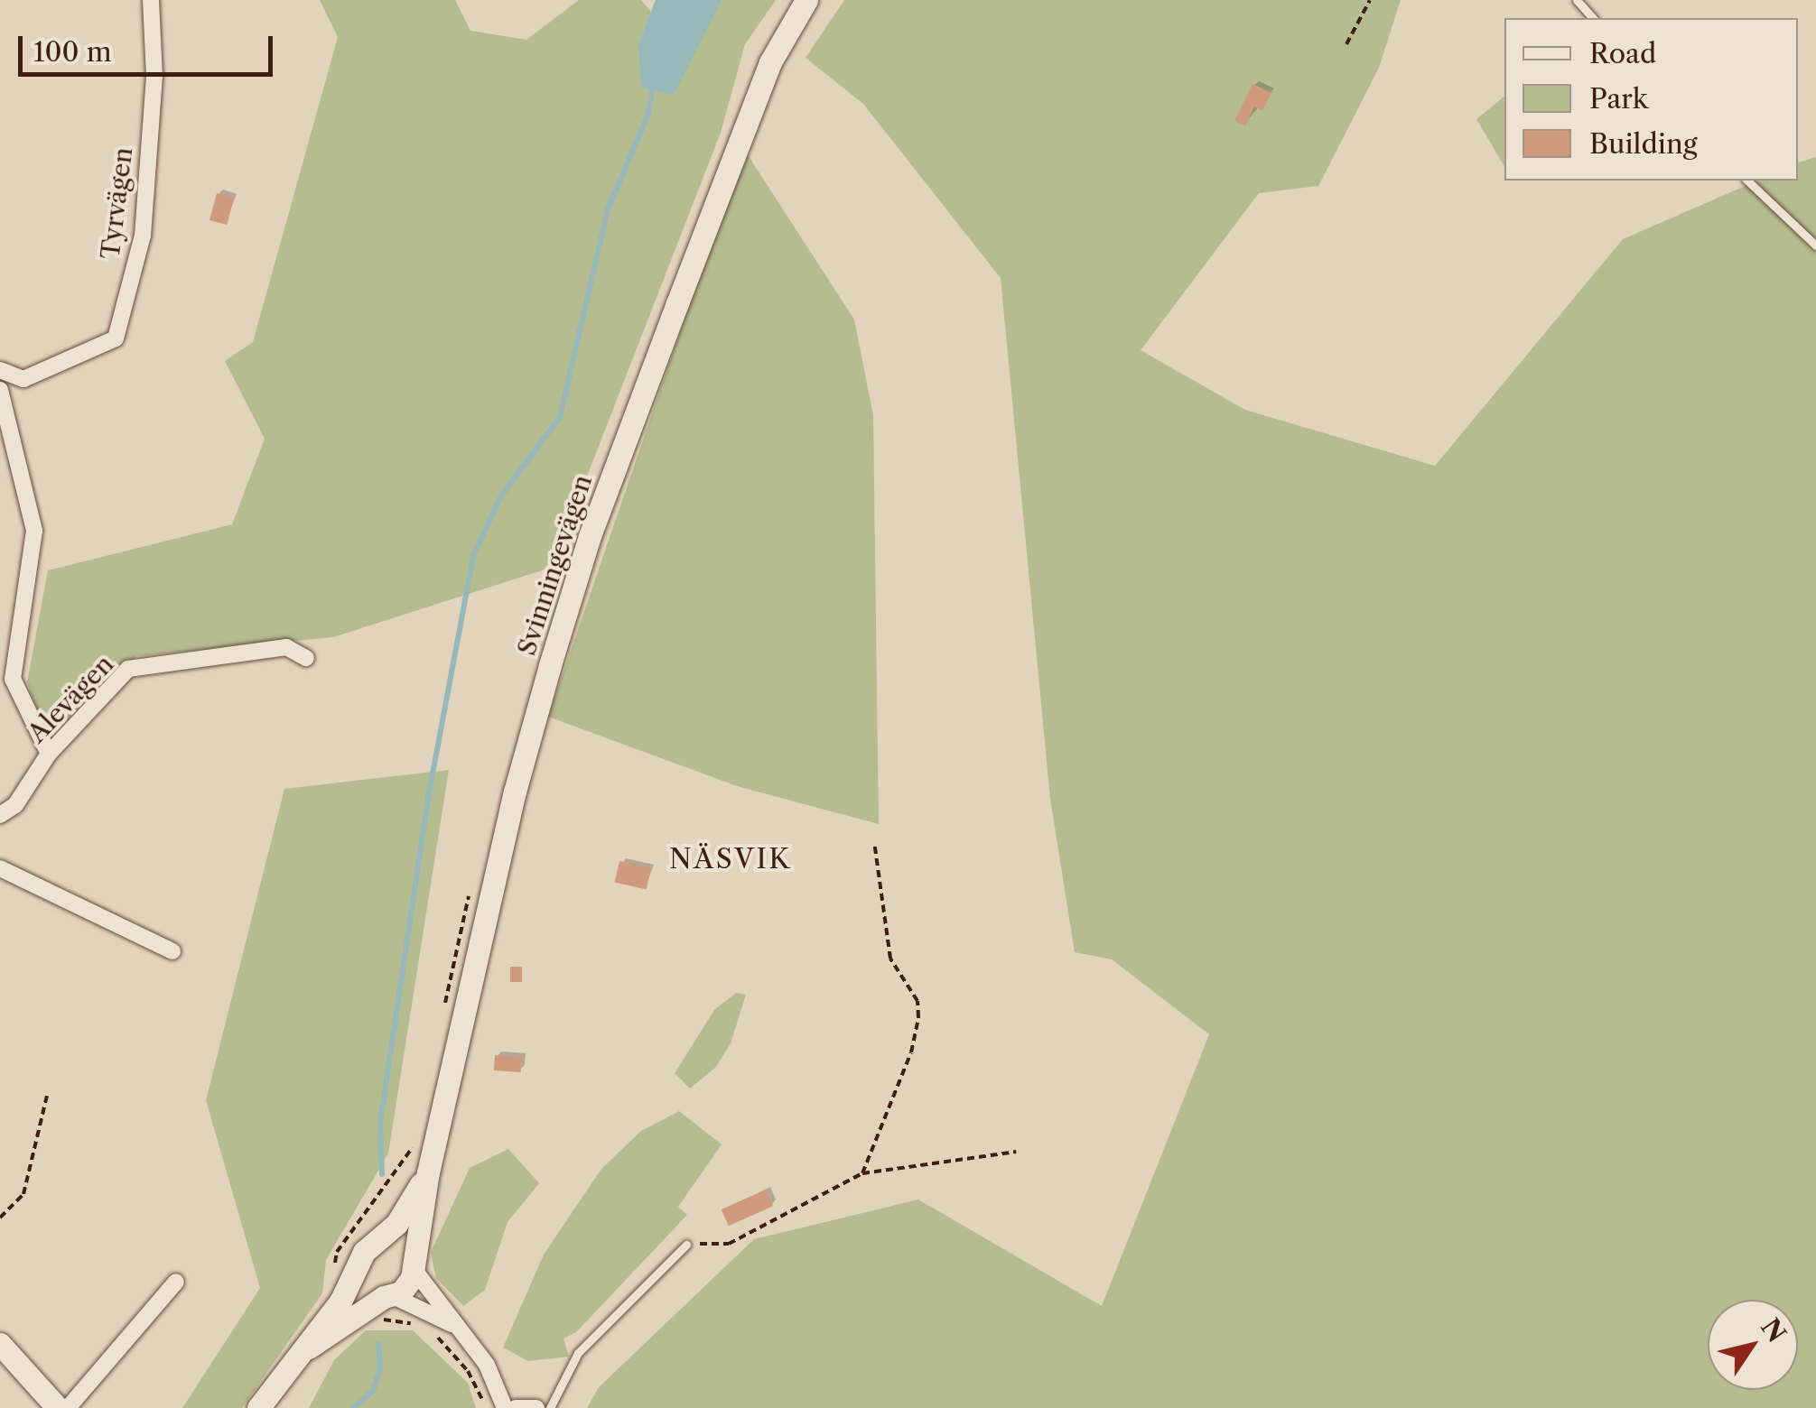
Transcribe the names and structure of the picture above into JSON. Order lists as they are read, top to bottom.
{
  "streets": {
    "main road": ["Svinningevägen"],
    "street": ["Tyrvägen", "Alevägen"]
  },
  "districts": ["NÄSVIK"],
  "legend": ["Road", "Park", "Building"],
  "scale_bar": "100 m",
  "north": "top right"
}
